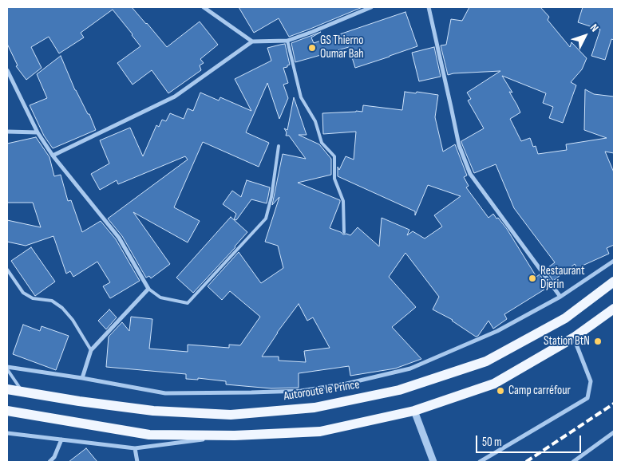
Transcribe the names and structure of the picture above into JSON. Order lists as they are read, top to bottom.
{
  "streets": {
    "main road": ["Autoroute le Prince"]
  },
  "places": [
    "GS Thierno Oumar Bah",
    "Restaurant Djerin",
    "Station BtN",
    "Camp carréfour"
  ],
  "scale_bar": "50 m",
  "north": "top right"
}
